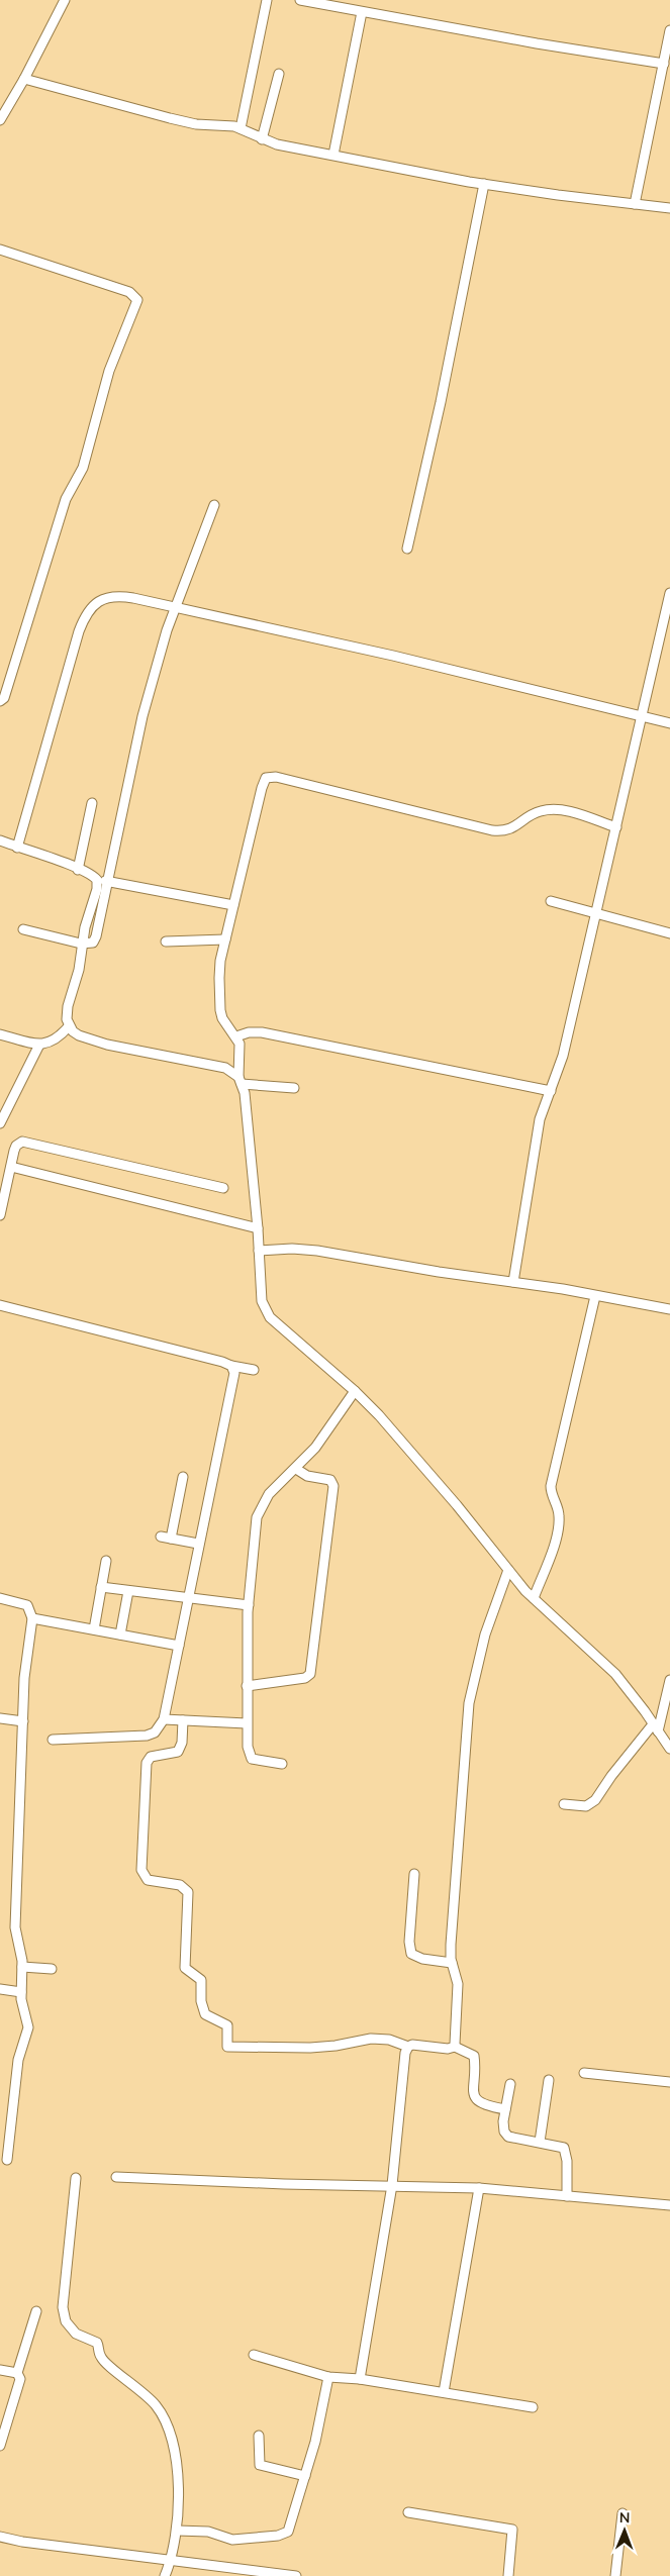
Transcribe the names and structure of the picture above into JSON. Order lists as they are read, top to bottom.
{
  "north": "top"
}
